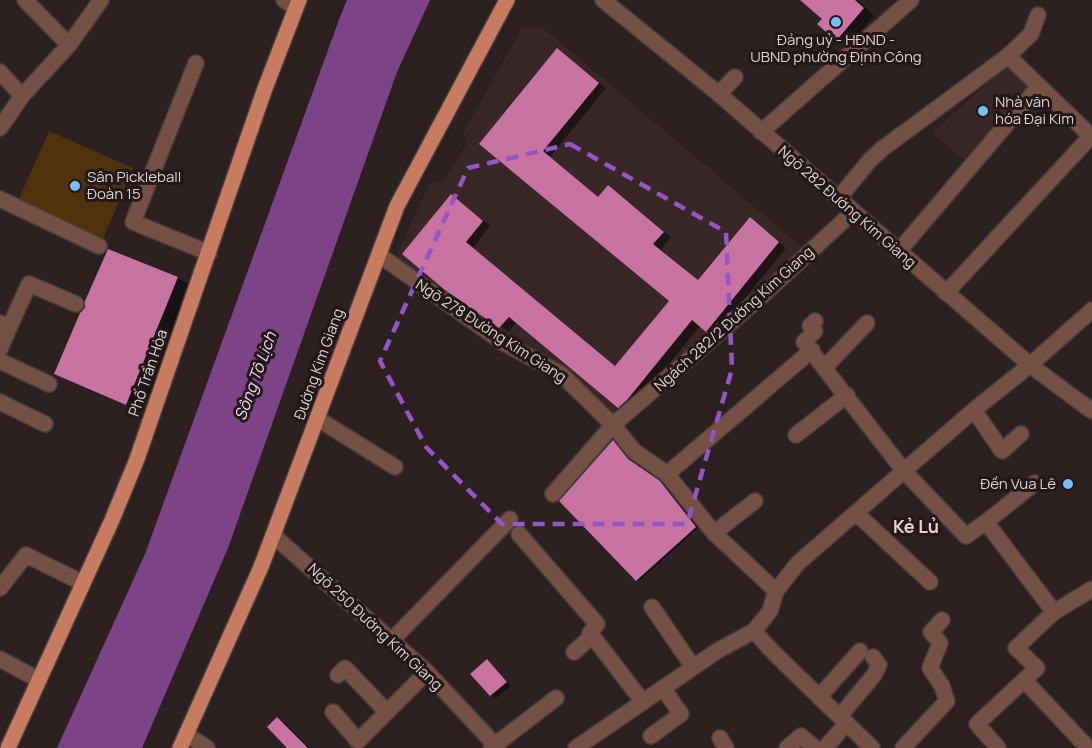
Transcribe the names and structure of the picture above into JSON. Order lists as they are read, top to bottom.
{
  "streets": {
    "main road": ["Đường Kim Giang", "Phố Trần Hòa"],
    "street": [
      "Ngõ 282 Đường Kim Giang",
      "Ngách 282/2 Đường Kim Giang",
      "Ngõ 278 Đường Kim Giang",
      "Ngõ 250 Đường Kim Giang"
    ]
  },
  "crossings": [
    ["Ngõ 282 Đường Kim Giang", "Ngách 282/2 Đường Kim Giang"],
    ["Ngách 282/2 Đường Kim Giang", "Ngõ 278 Đường Kim Giang"],
    ["Ngõ 278 Đường Kim Giang", "Đường Kim Giang"],
    ["Đường Kim Giang", "Ngõ 250 Đường Kim Giang"]
  ],
  "districts": ["Kẻ Lủ"],
  "water": ["Sông Tô Lịch"],
  "places": [
    "Đảng uỷ - HĐND - UBND phường Định Công",
    "Nhà văn hóa Đại Kim",
    "Sân Pickleball Đoàn 15",
    "Đền Vua Lê"
  ]
}
